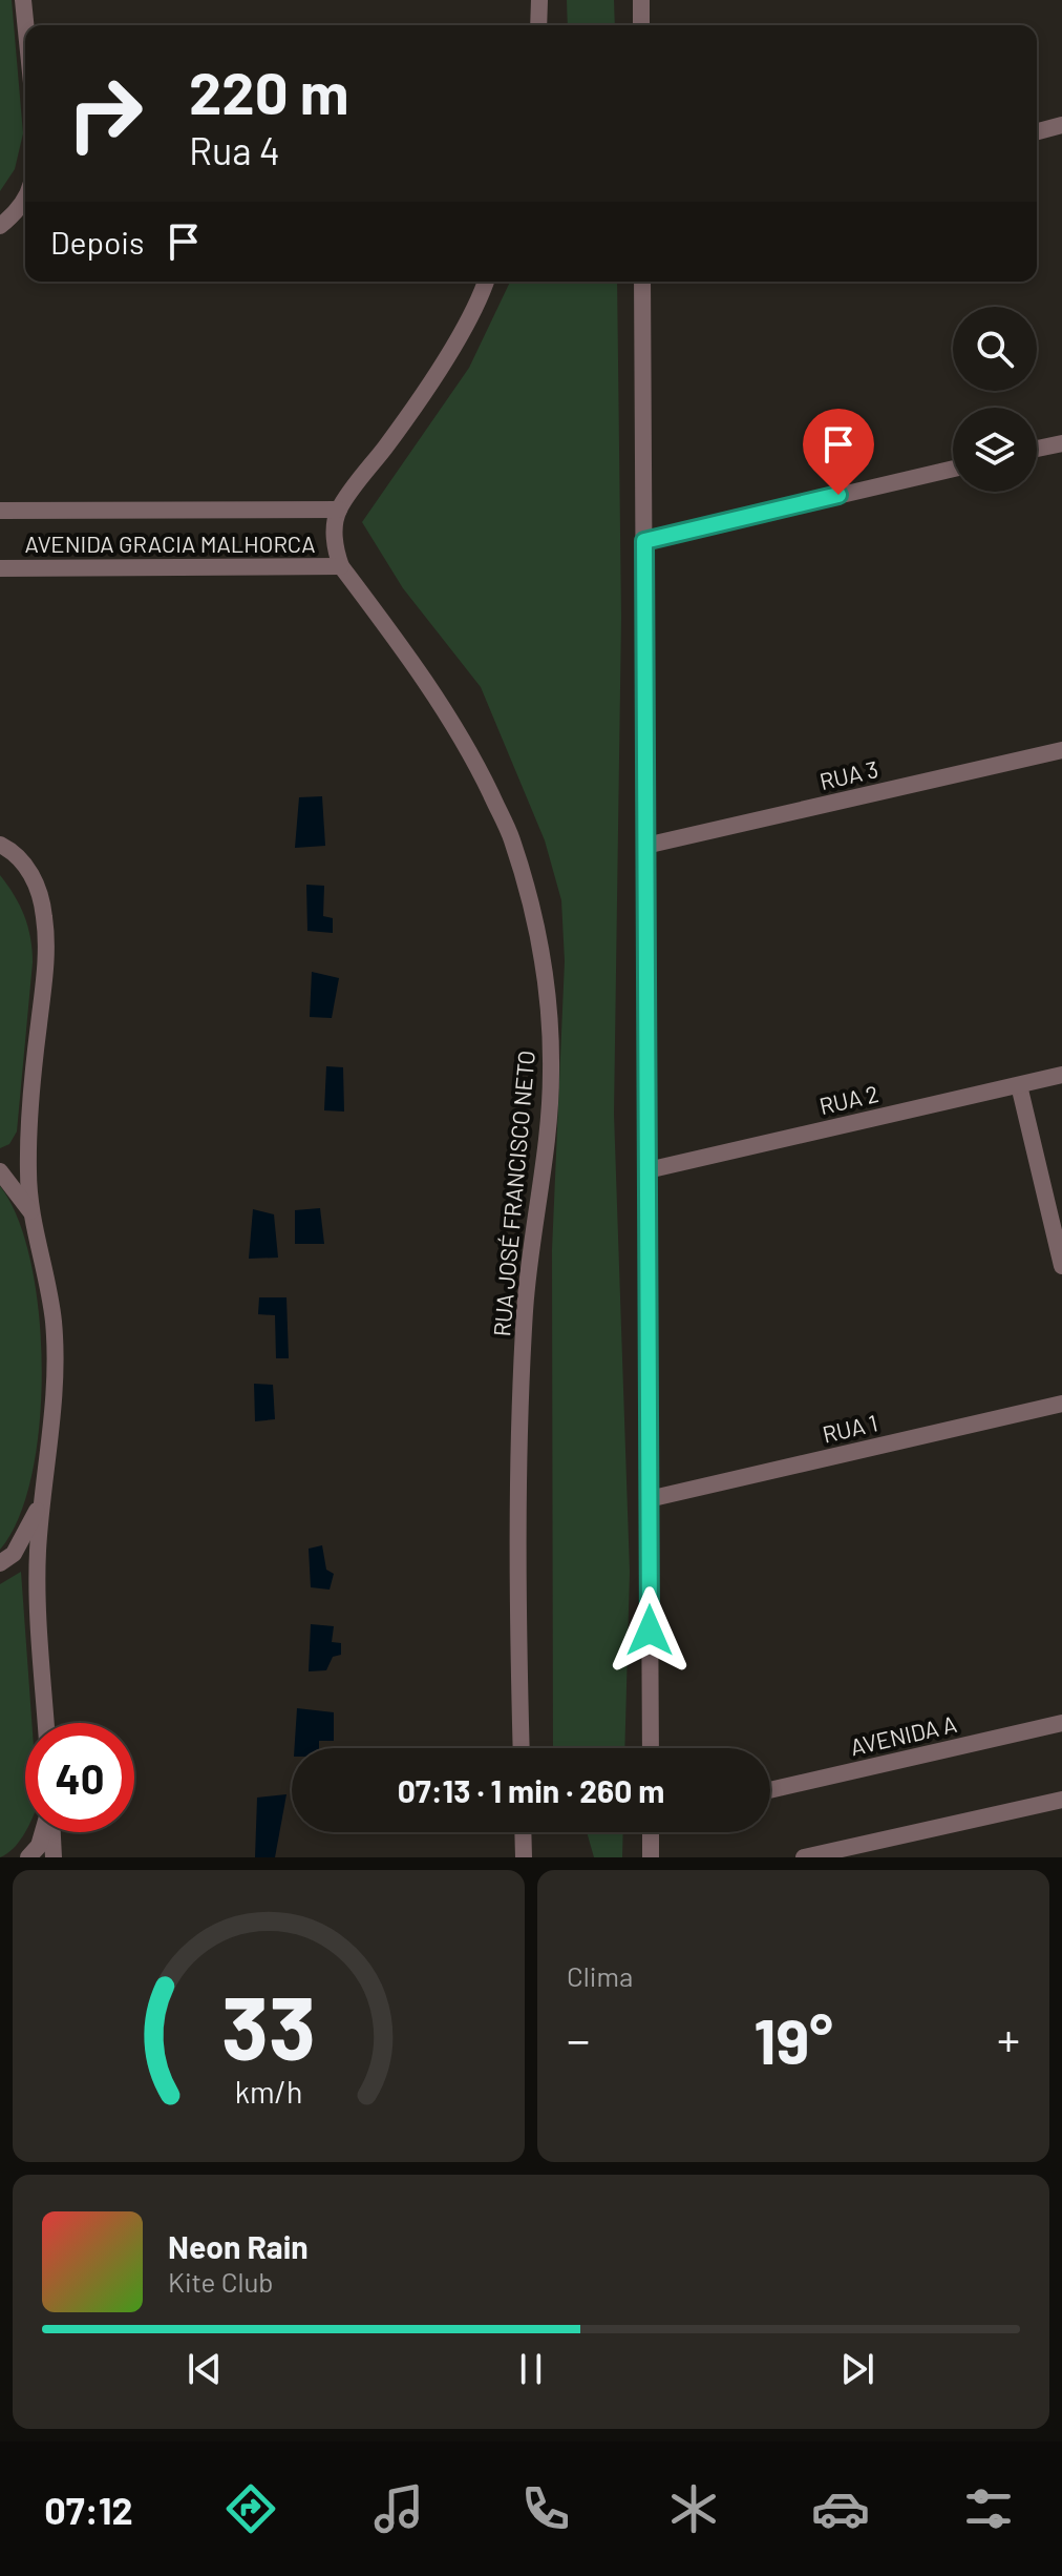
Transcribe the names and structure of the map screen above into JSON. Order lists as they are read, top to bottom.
{
  "streets": {
    "street": [
      "AVENIDA GRACIA MALHORCA",
      "RUA 3",
      "RUA 2",
      "RUA JOSÉ FRANCISCO NETO",
      "RUA 1",
      "AVENIDA A"
    ]
  },
  "crossings": [
    ["AVENIDA GRACIA MALHORCA", "RUA JOSÉ FRANCISCO NETO"]
  ],
  "page": {
    "turn": ["220 m", "Rua 4"],
    "then": "Depois",
    "limit": "40",
    "trip": "07:13 · 1 min · 260 m",
    "tile": "Clima",
    "heat": ["−", "19°", "+"],
    "song": ["Neon Rain", "Kite Club"],
    "tabs": "07:12",
    "gauge": ["33", "km/h"]
  }
}
